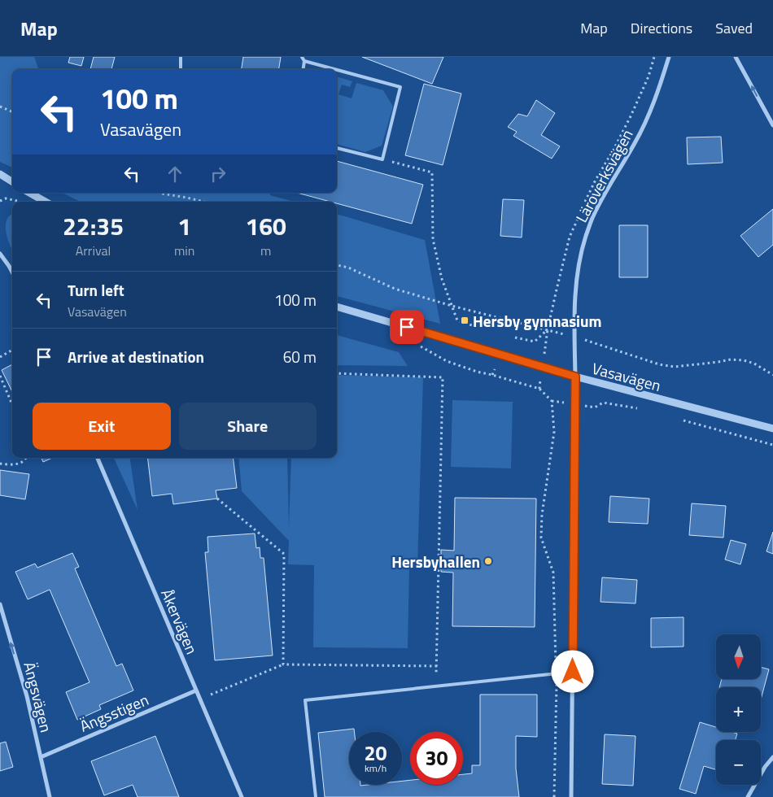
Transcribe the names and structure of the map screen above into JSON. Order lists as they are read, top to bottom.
{
  "streets": {
    "street": [
      "Läroverksvägen",
      "Vasavägen",
      "Åkervägen",
      "Ängsvägen",
      "Ängsstigen"
    ]
  },
  "crossings": [
    ["Läroverksvägen", "Vasavägen"],
    ["Åkervägen", "Ängsstigen"],
    ["Ängsvägen", "Ängsstigen"]
  ],
  "one_way": ["Ängsvägen"],
  "places": {
    "transit": ["Hersby gymnasium"],
    "other": ["Hersbyhallen"]
  },
  "north": "bottom",
  "page": {
    "header": "Map",
    "nav": ["Map", "Directions", "Saved"],
    "turn": ["100 m", "Vasavägen"],
    "eta": [
      "22:35",
      "Arrival",
      "1",
      "min",
      "160",
      "m"
    ],
    "list": [
      {
        "name": "Turn left",
        "note": "Vasavägen",
        "value": "100 m"
      },
      {
        "name": "Arrive at destination",
        "value": "60 m"
      }
    ],
    "buttons": ["Exit", "Share"],
    "map_buttons": ["+", "−"],
    "speed": "20 km/h",
    "limit": "30"
  }
}
